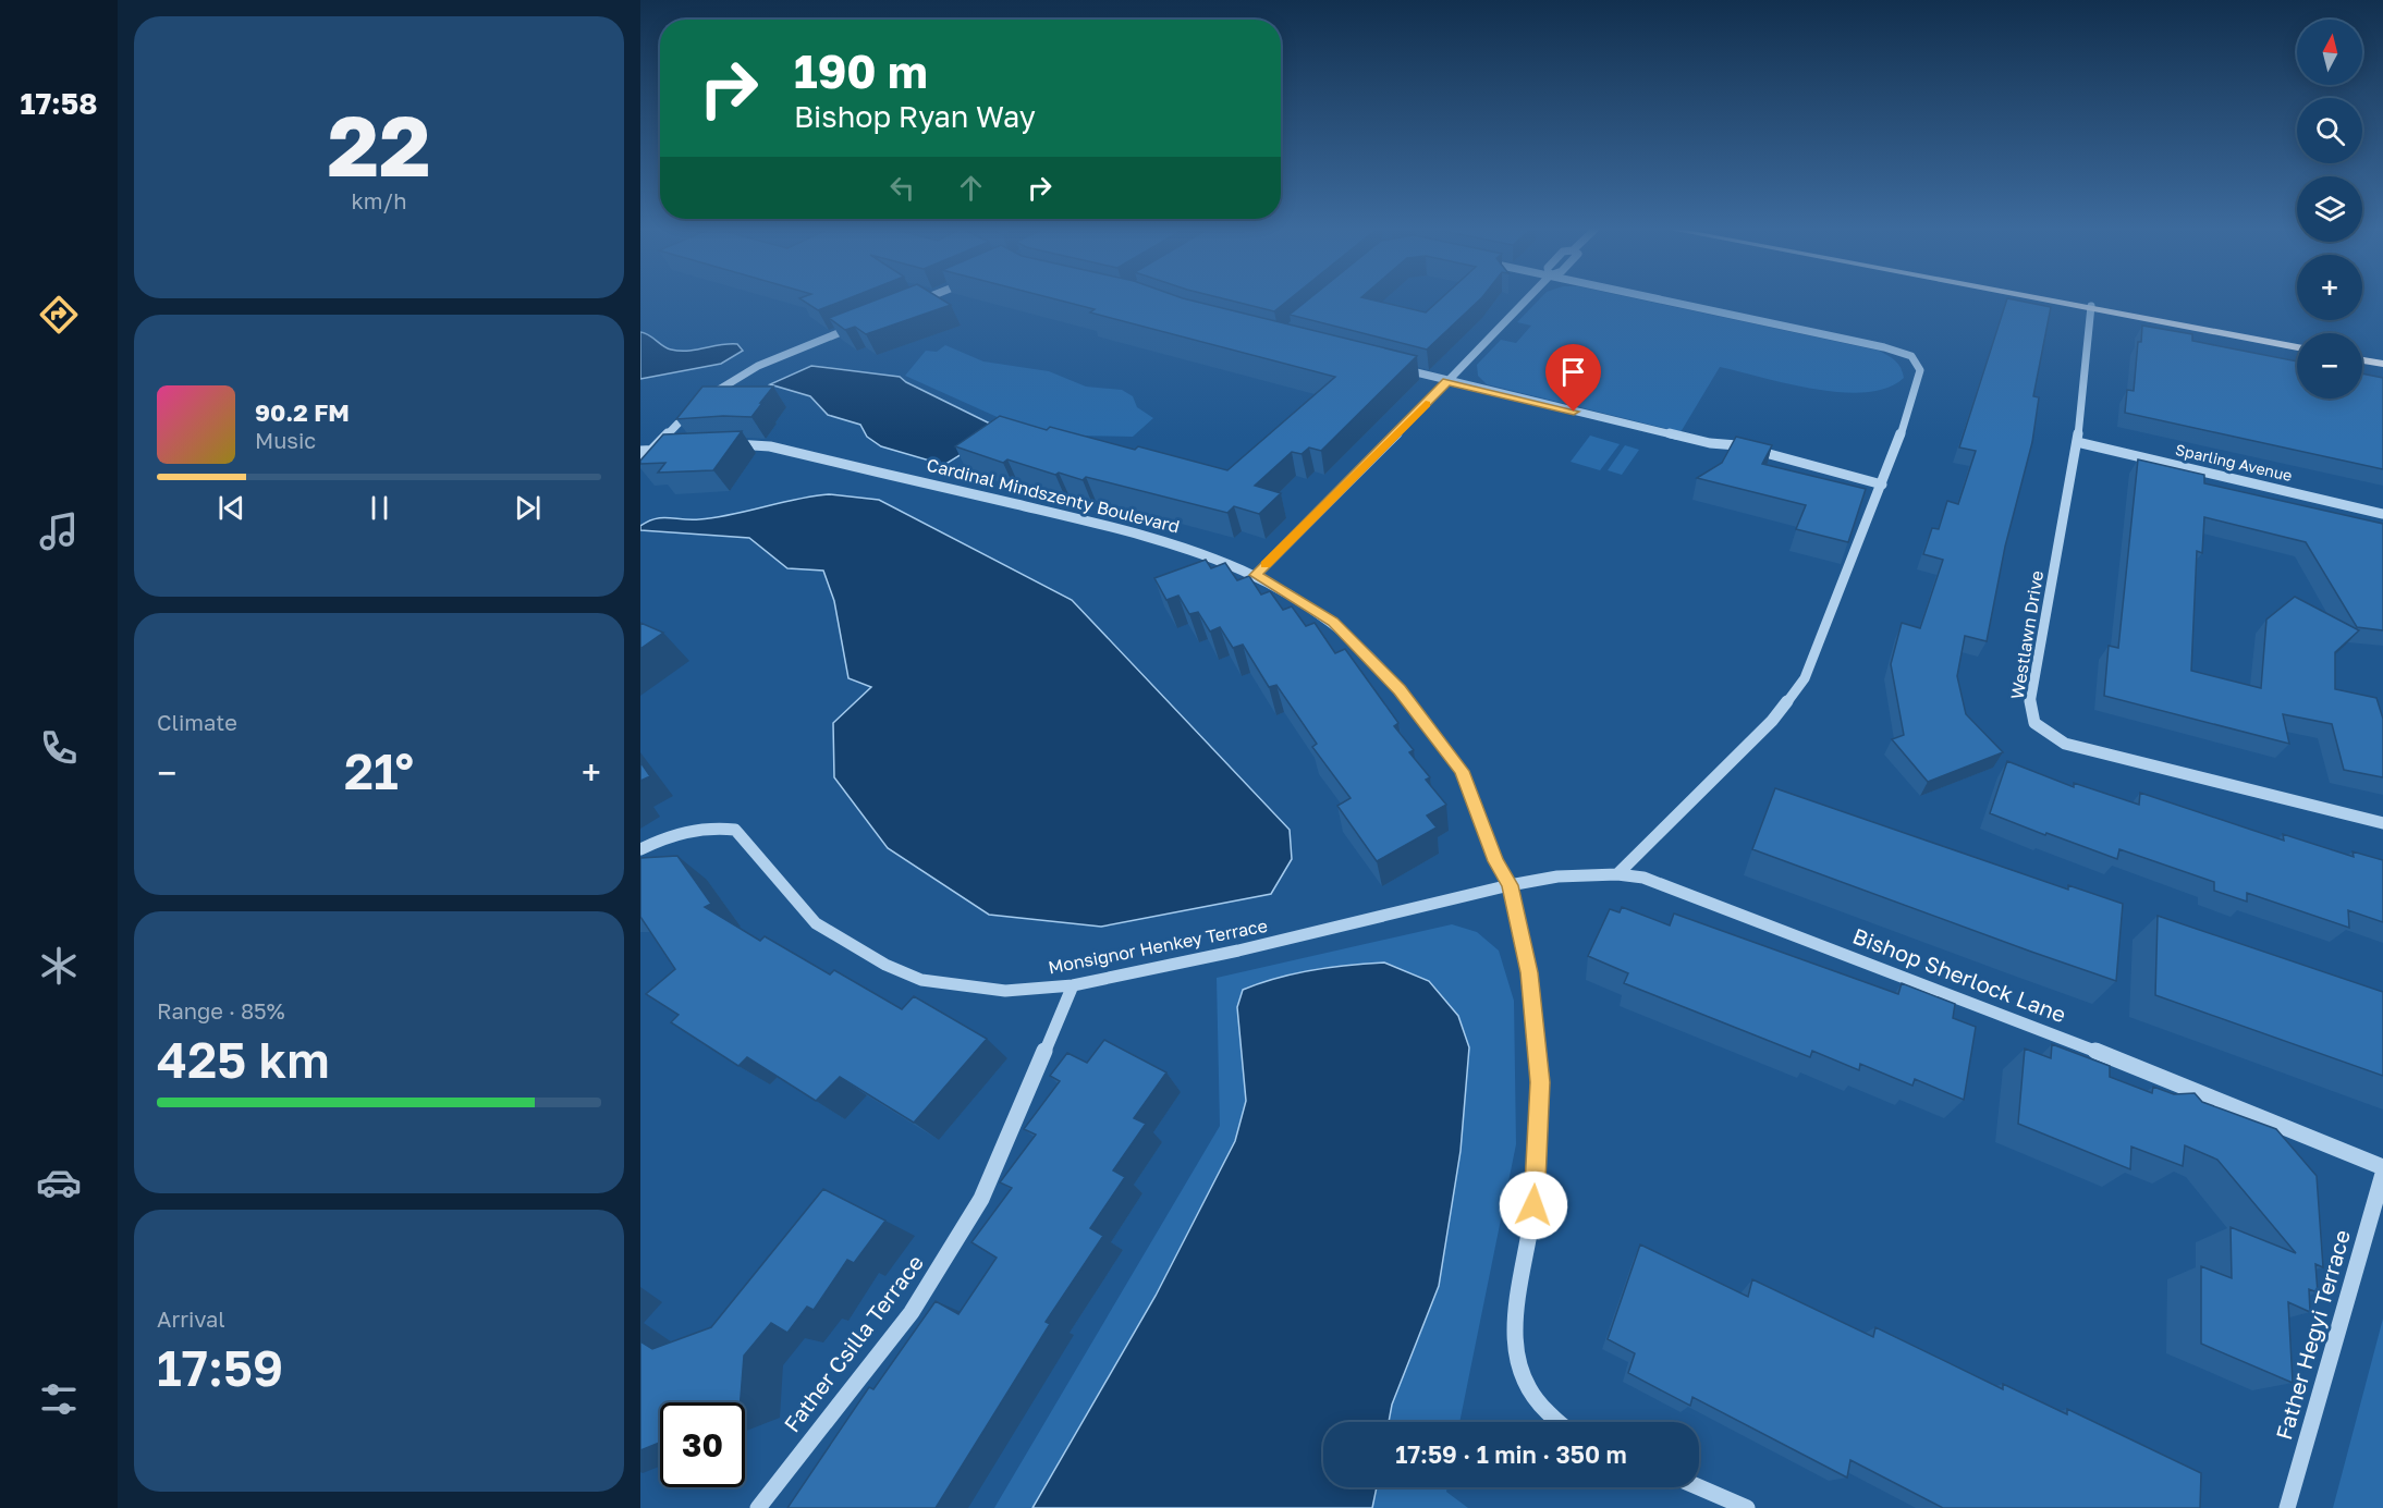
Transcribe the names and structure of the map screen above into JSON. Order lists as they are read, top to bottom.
{
  "streets": {
    "street": [
      "Sparling Avenue",
      "Cardinal Mindszenty Boulevard",
      "Westlawn Drive",
      "Monsignor Henkey Terrace",
      "Bishop Sherlock Lane",
      "Father Hegyi Terrace",
      "Father Csilla Terrace"
    ]
  },
  "crossings": [
    ["Sparling Avenue", "Westlawn Drive"],
    ["Cardinal Mindszenty Boulevard", "Monsignor Henkey Terrace"],
    ["Cardinal Mindszenty Boulevard", "Bishop Sherlock Lane"],
    ["Monsignor Henkey Terrace", "Bishop Sherlock Lane"],
    ["Monsignor Henkey Terrace", "Father Csilla Terrace"]
  ],
  "north": "top",
  "page": {
    "tabs": "17:58",
    "tile": [
      ["22", "km/h"],
      "Climate",
      ["Range · 85%", "425 km"],
      ["Arrival", "17:59"]
    ],
    "map_buttons": ["+", "−"],
    "turn": ["190 m", "Bishop Ryan Way"],
    "song": ["90.2 FM", "Music"],
    "heat": ["−", "21°", "+"],
    "limit": "30",
    "trip": "17:59 · 1 min · 350 m"
  }
}
